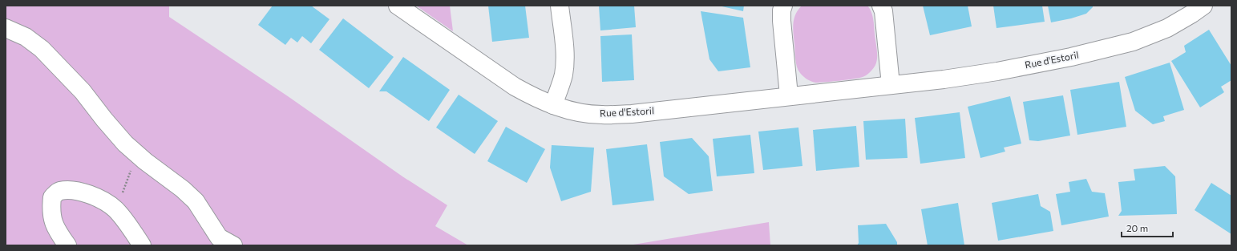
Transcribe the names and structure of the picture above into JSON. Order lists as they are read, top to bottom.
{
  "streets": {
    "street": ["Rue d'Estoril"]
  },
  "scale_bar": "20 m"
}
